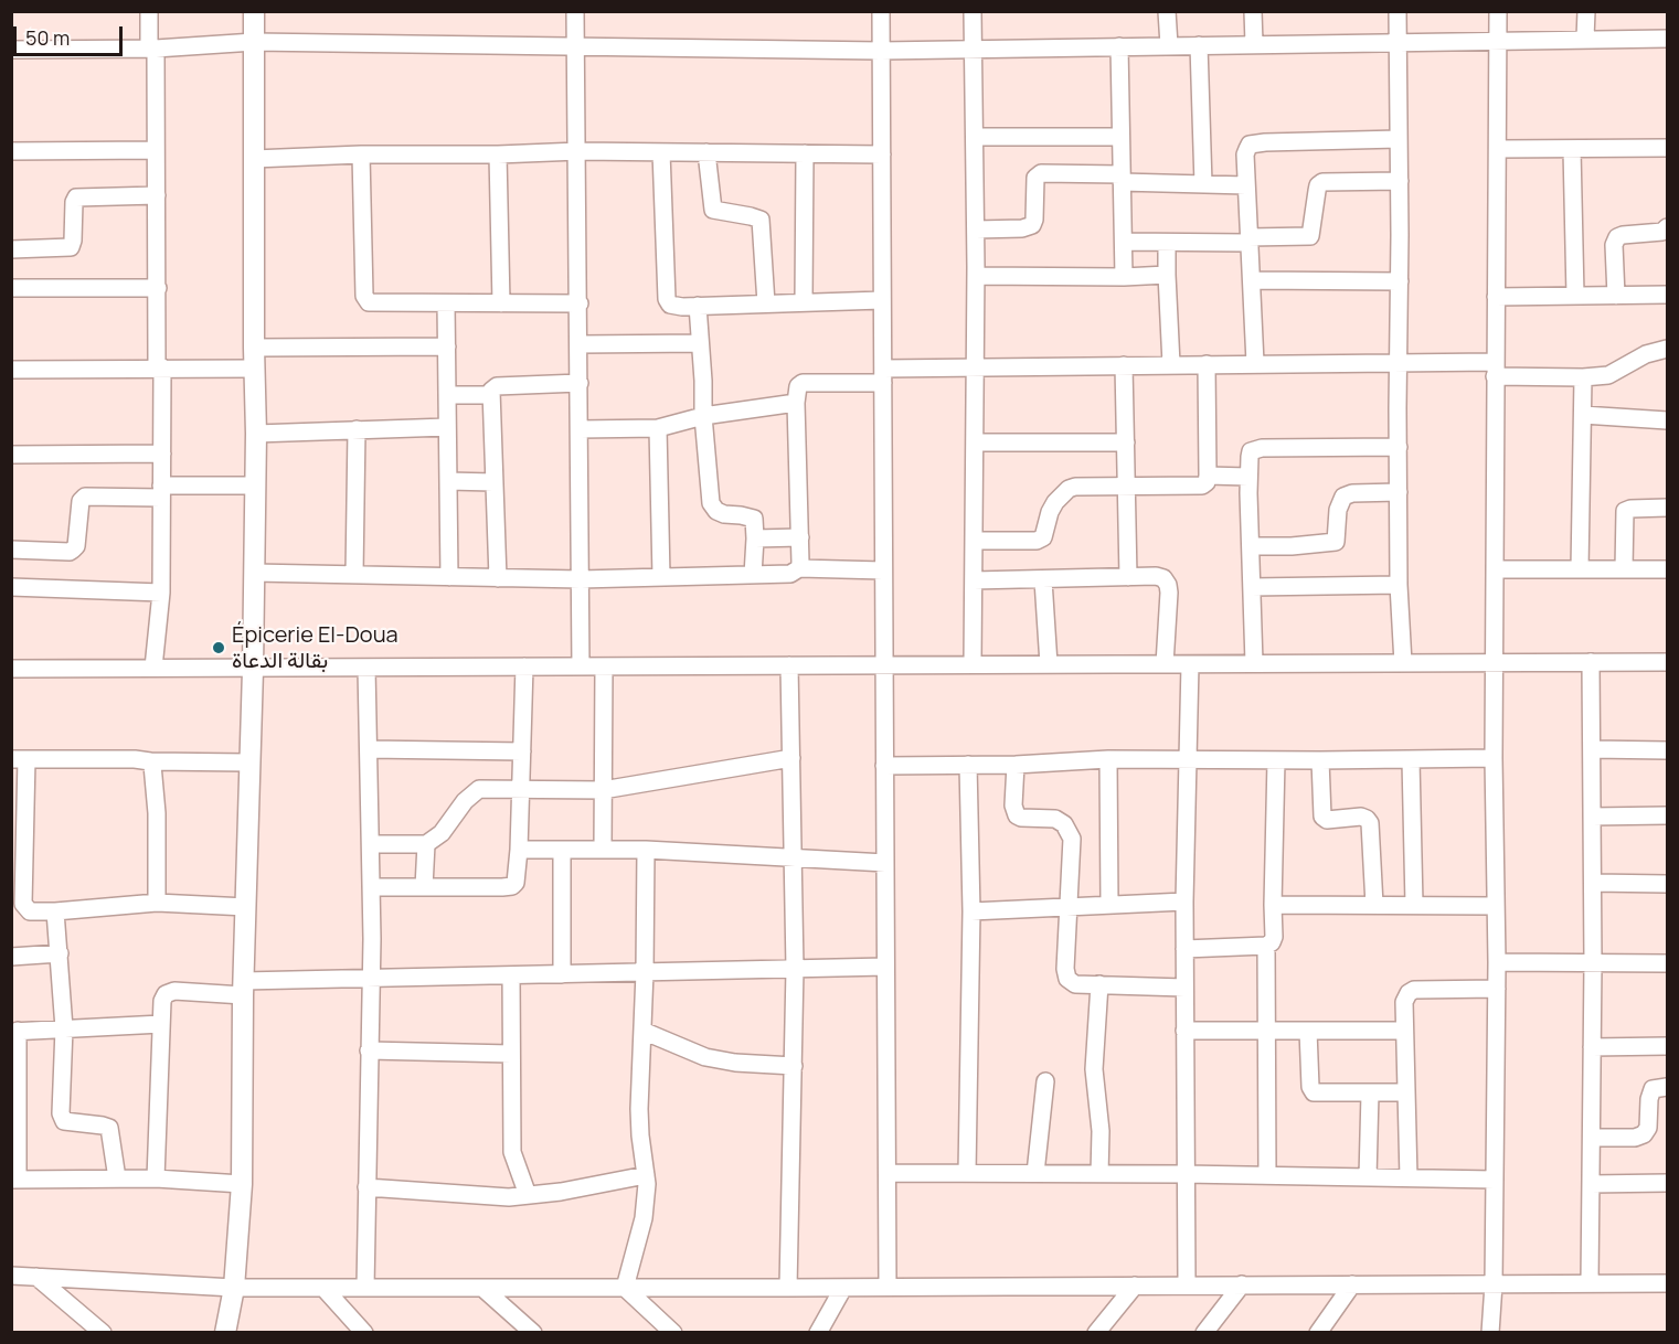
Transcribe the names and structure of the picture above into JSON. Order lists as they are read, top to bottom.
{
  "places": ["Épicerie El-Doua بقالة الدعاة"],
  "scale_bar": "50 m"
}
